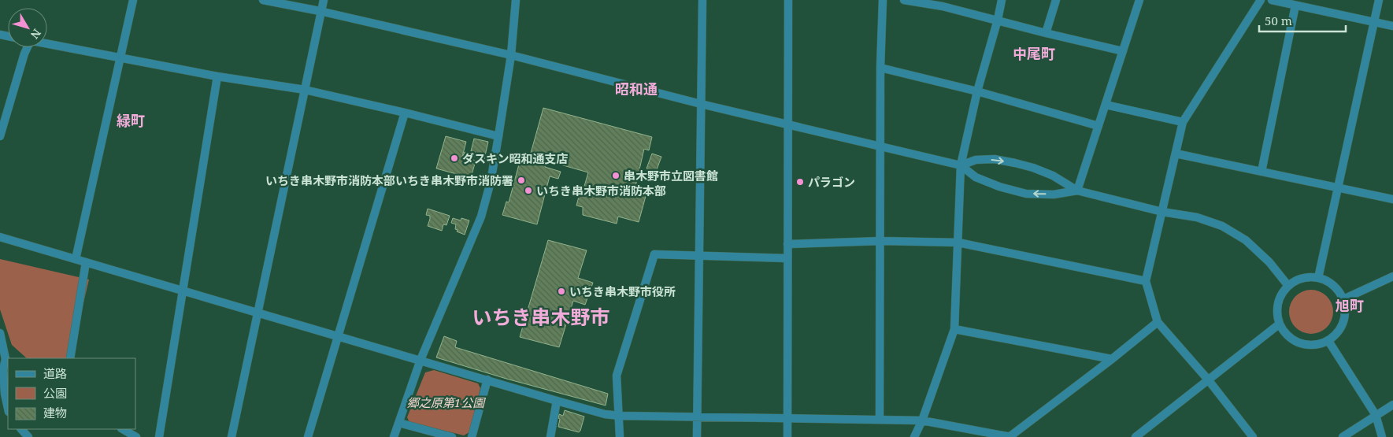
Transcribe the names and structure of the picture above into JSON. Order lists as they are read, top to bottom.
{
  "districts": [
    "中尾町",
    "昭和通",
    "緑町",
    "旭町",
    "いちき串木野市"
  ],
  "parks": ["郷之原第1公園"],
  "places": [
    "ダスキン昭和通支店",
    "串木野市立図書館",
    "いちき串木野市消防本部いちき串木野市消防署",
    "パラゴン",
    "いちき串木野市消防本部",
    "いちき串木野市役所"
  ],
  "legend": ["道路", "公園", "建物"],
  "scale_bar": "50 m",
  "north": "bottom right"
}
